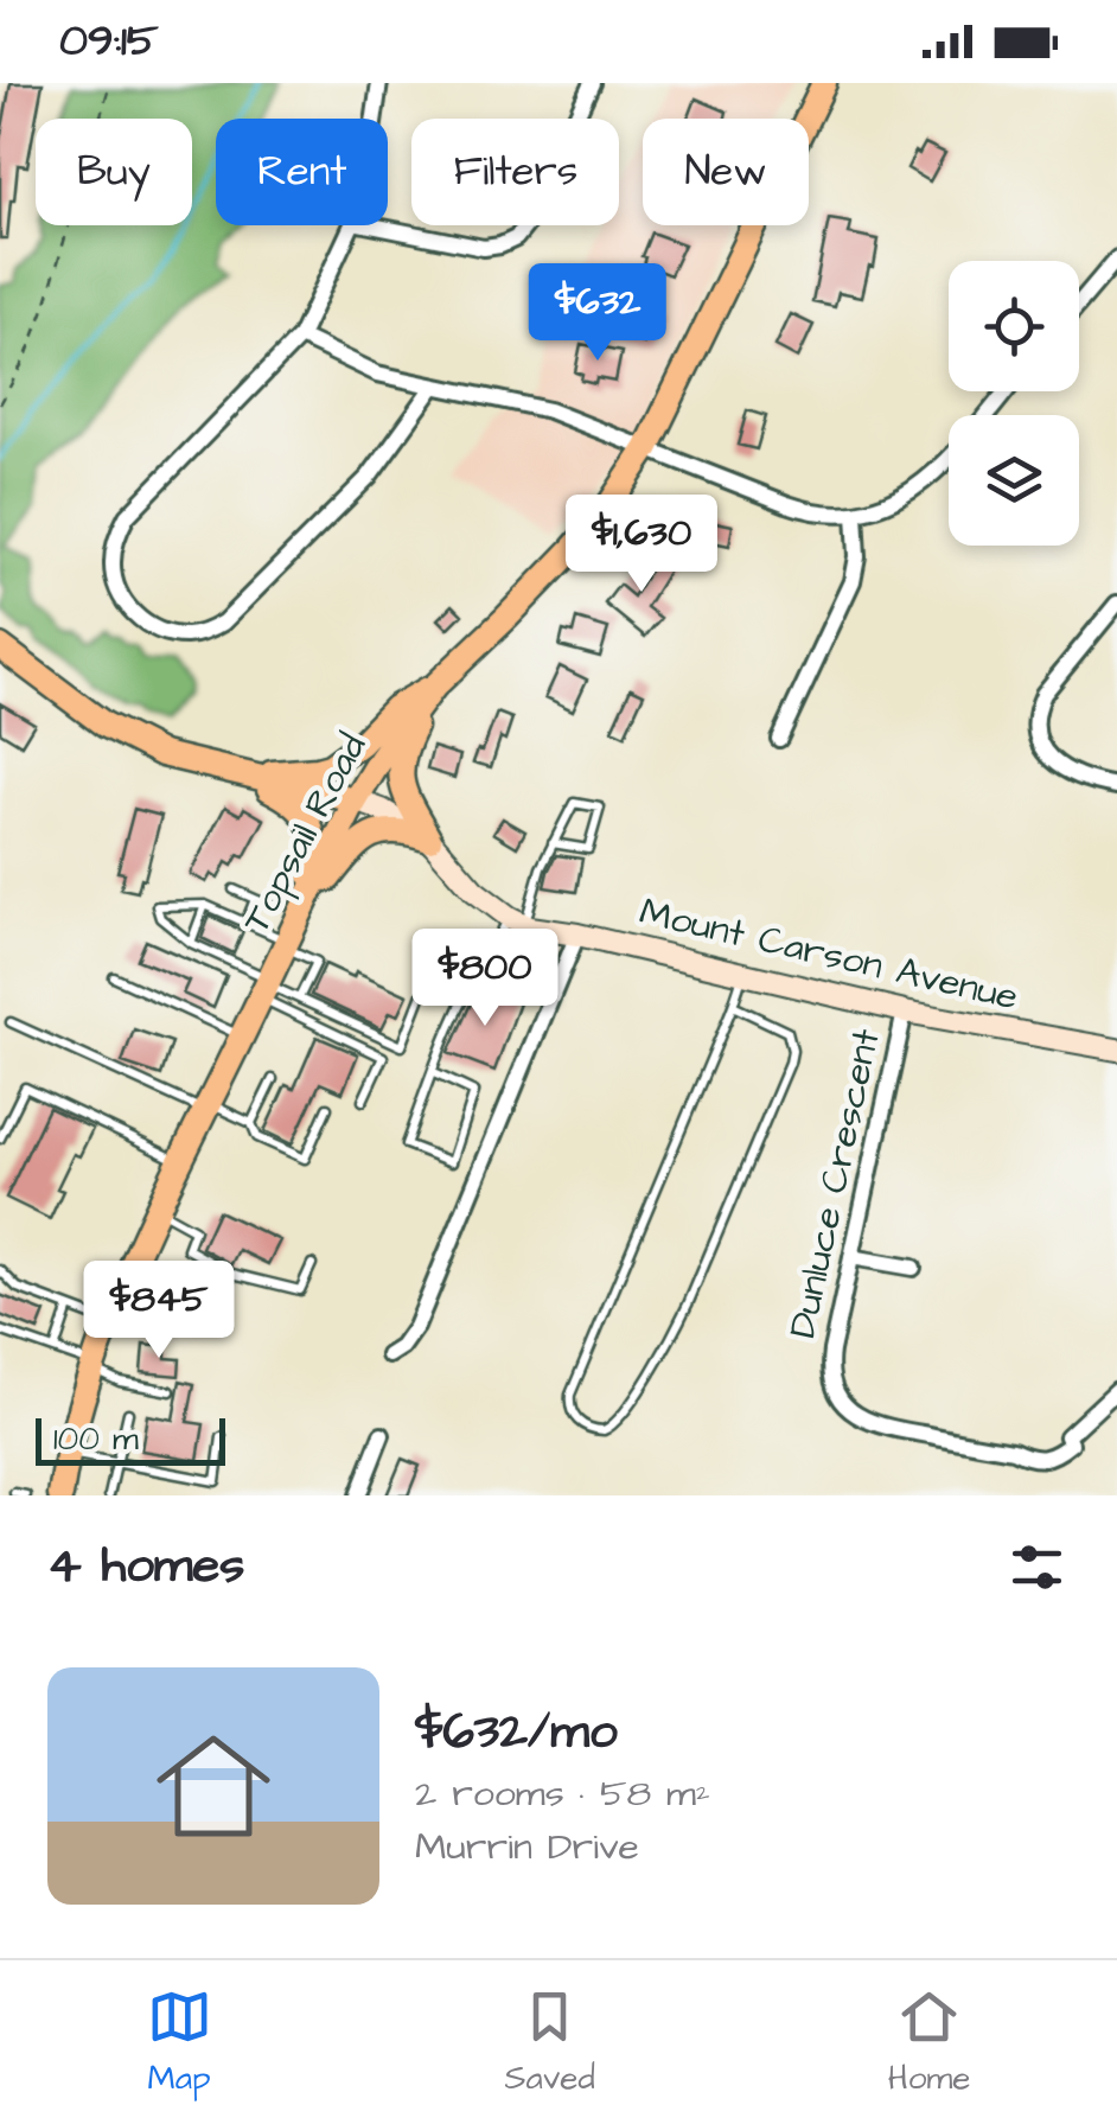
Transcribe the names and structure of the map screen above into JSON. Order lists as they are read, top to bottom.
{
  "streets": {
    "main road": ["Topsail Road", "Mount Carson Avenue"],
    "street": ["Dunluce Crescent"]
  },
  "crossings": [
    ["Topsail Road", "Mount Carson Avenue"],
    ["Mount Carson Avenue", "Dunluce Crescent"]
  ],
  "scale_bar": "100 m",
  "page": {
    "status": "09:15",
    "chip": [
      "Buy",
      "Rent",
      "Filters",
      "New"
    ],
    "price": [
      "$632",
      "$1,630",
      "$800",
      "$845"
    ],
    "scale": "100 m",
    "heading": "4 homes",
    "list": [
      {
        "name": "$632/mo",
        "note": "2 rooms · 58 m² · Murrin Drive"
      }
    ],
    "tabs": ["Map", "Saved", "Home"]
  }
}
